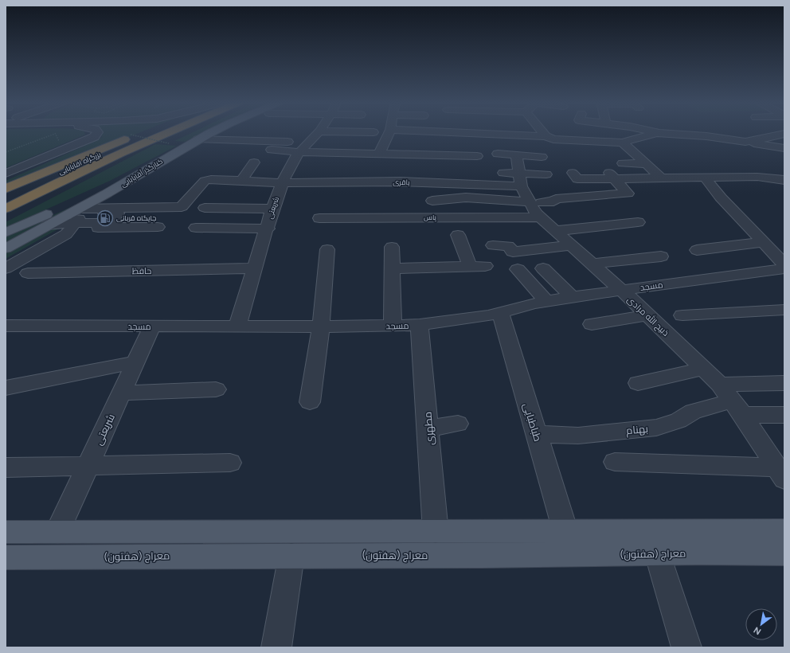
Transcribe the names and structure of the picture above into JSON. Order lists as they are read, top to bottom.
{
  "streets": {
    "highway": ["بزرگراه اقابابایی"],
    "main road": ["کنارگذر آقابابایی", "معراج (هفتون)"],
    "street": [
      "باقری",
      "شریعتی",
      "یاس",
      "حافظ",
      "مسجد",
      "ذبیح الله مرادی",
      "طباطبایی",
      "مطهری",
      "بهنام"
    ]
  },
  "crossings": [
    ["کنارگذر آقابابایی", "باقری"],
    ["باقری", "شریعتی"],
    ["باقری", "ذبیح الله مرادی"],
    ["شریعتی", "حافظ"],
    ["شریعتی", "مسجد"],
    ["شریعتی", "معراج (هفتون)"],
    ["یاس", "ذبیح الله مرادی"],
    ["مسجد", "ذبیح الله مرادی"],
    ["مسجد", "طباطبایی"],
    ["مسجد", "مطهری"],
    ["ذبیح الله مرادی", "بهنام"],
    ["طباطبایی", "بهنام"],
    ["طباطبایی", "معراج (هفتون)"],
    ["مطهری", "معراج (هفتون)"]
  ],
  "places": {
    "fuel station": ["جایگاه قربانی"]
  },
  "north": "bottom left"
}
